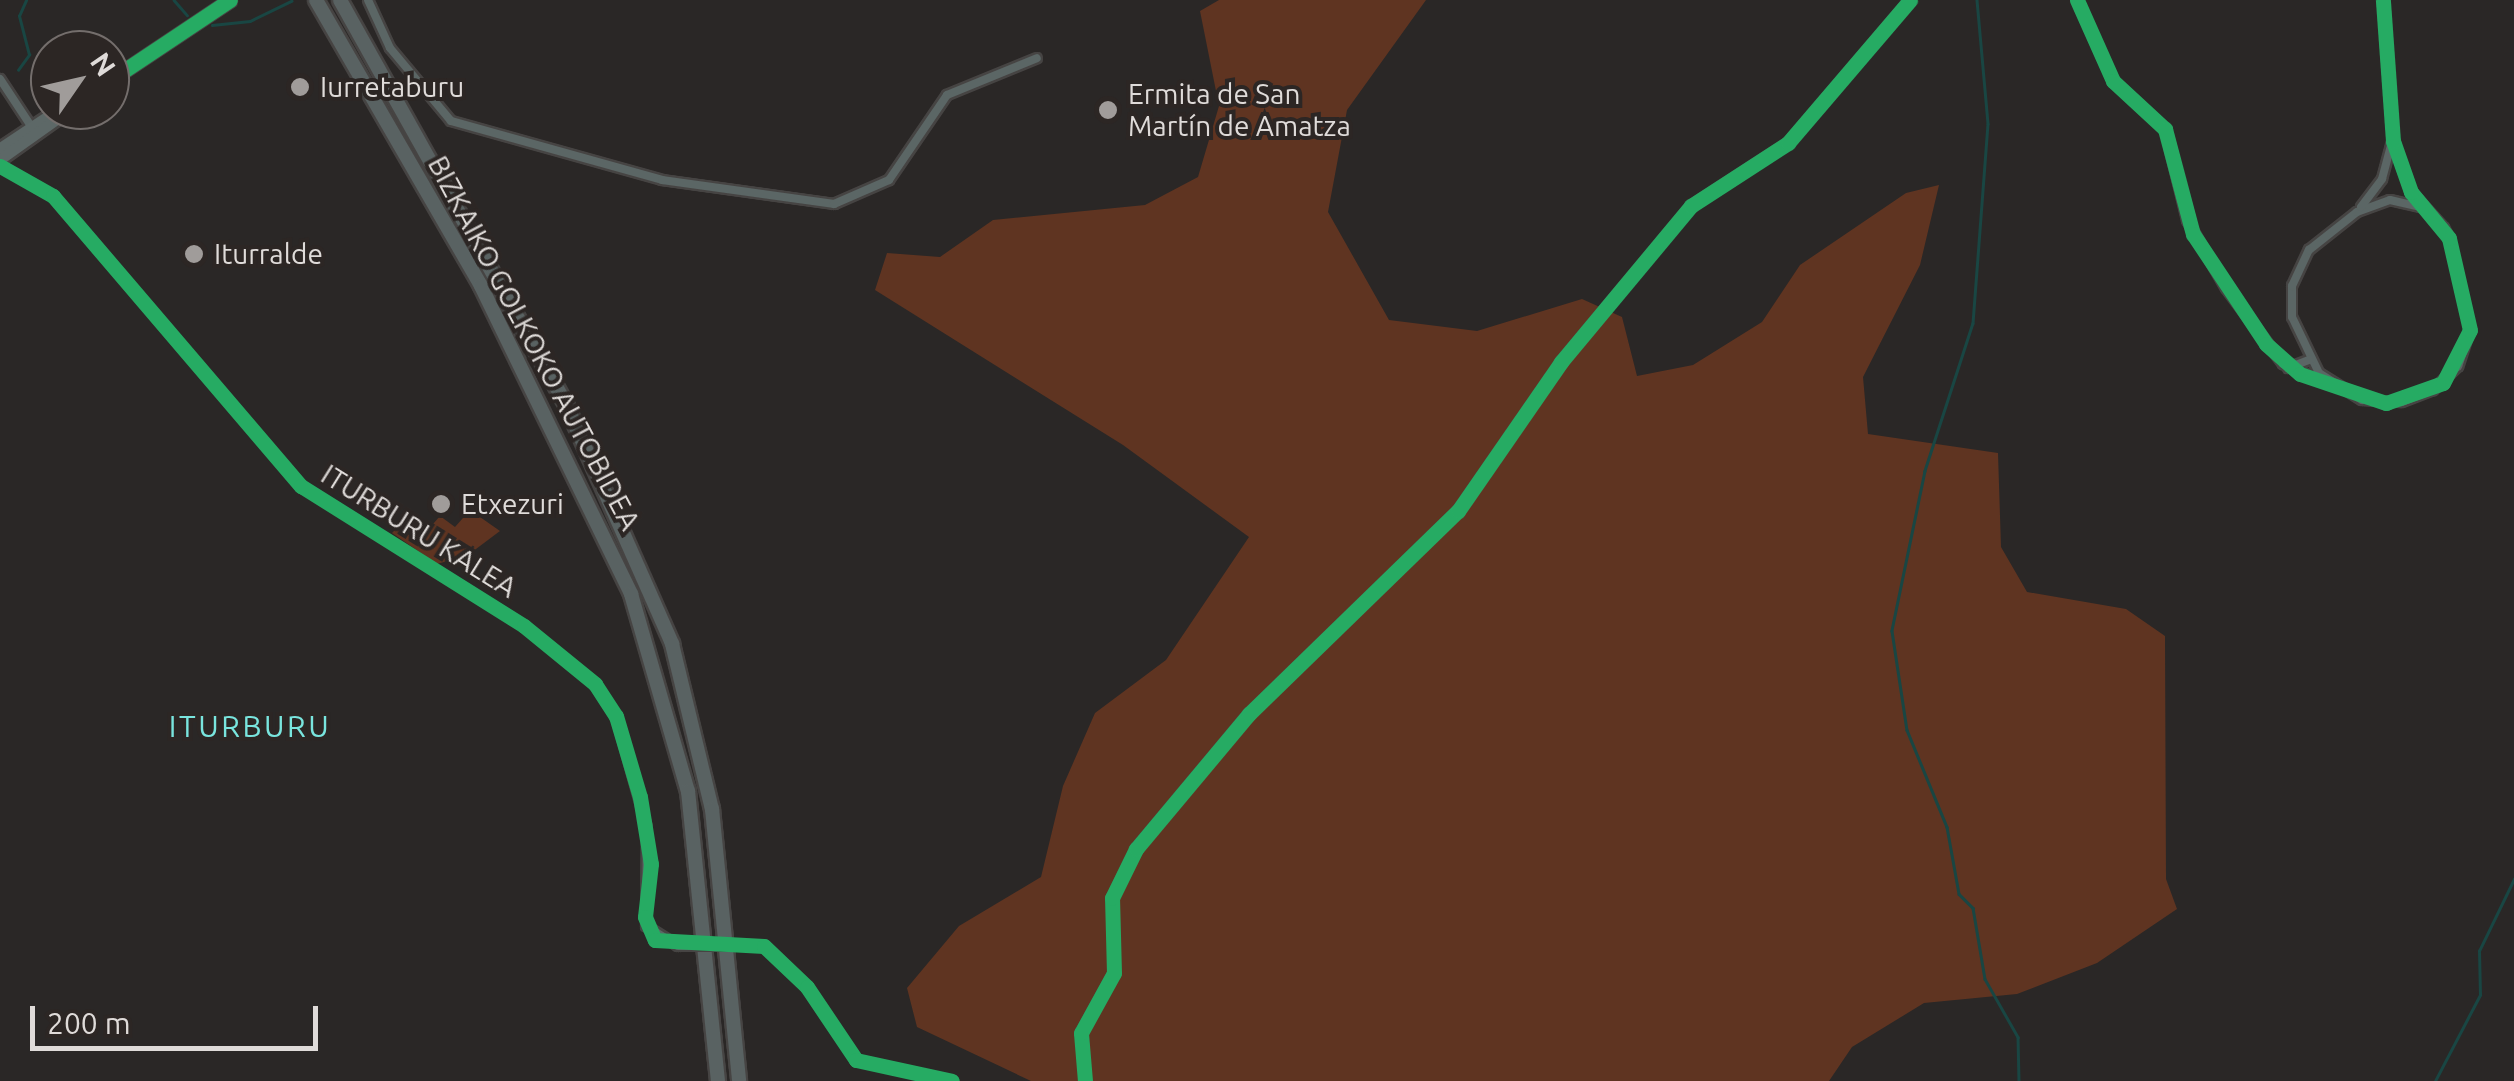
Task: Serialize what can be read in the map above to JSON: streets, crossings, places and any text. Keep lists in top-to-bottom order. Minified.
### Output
{"streets":{"highway":["BIZKAIKO GOLKOKO AUTOBIDEA"],"street":["ITURBURU KALEA"]},"districts":["ITURBURU"],"places":["Iurretaburu","Ermita de San Martín de Amatza","Iturralde","Etxezuri"],"scale_bar":"200 m","north":"top right"}
